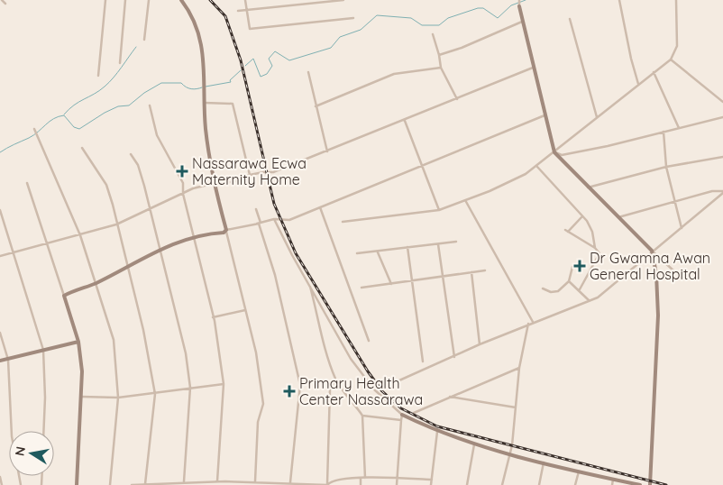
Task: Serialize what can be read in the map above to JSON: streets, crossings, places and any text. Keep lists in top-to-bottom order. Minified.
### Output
{"places":{"health":["Nassarawa Ecwa Maternity Home","Dr Gwamna Awan General Hospital","Primary Health Center Nassarawa"]},"north":"left"}
